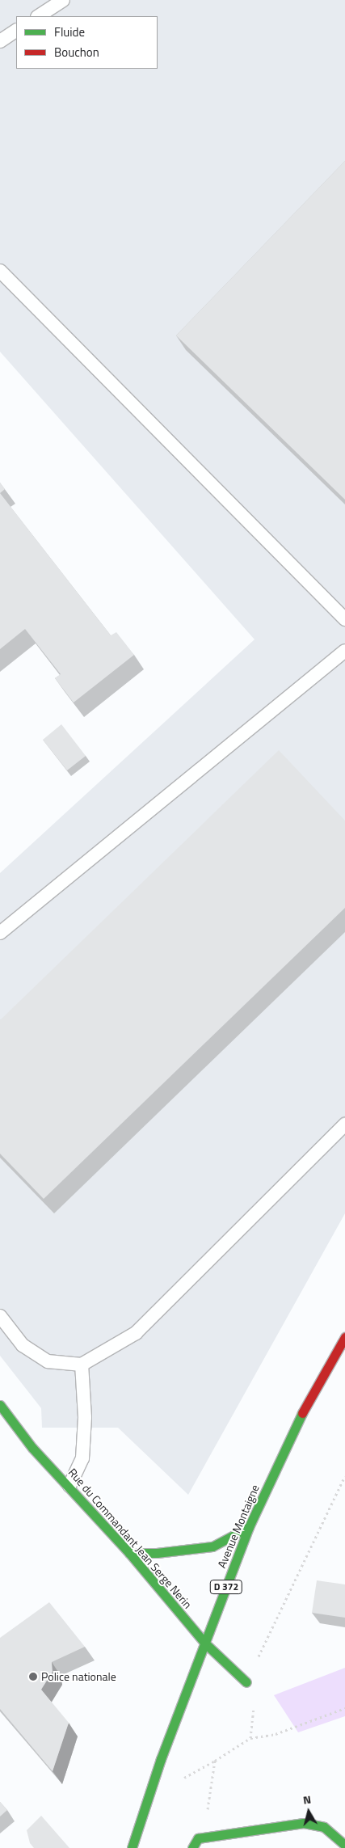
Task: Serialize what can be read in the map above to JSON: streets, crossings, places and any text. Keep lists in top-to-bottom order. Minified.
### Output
{"streets":{"street":["Avenue Montaigne","Rue du Commandant Jean Serge Nerin","D 372"]},"crossings":[["Avenue Montaigne","Rue du Commandant Jean Serge Nerin"]],"places":["Police nationale"],"legend":["Fluide","Bouchon"],"north":"top"}
